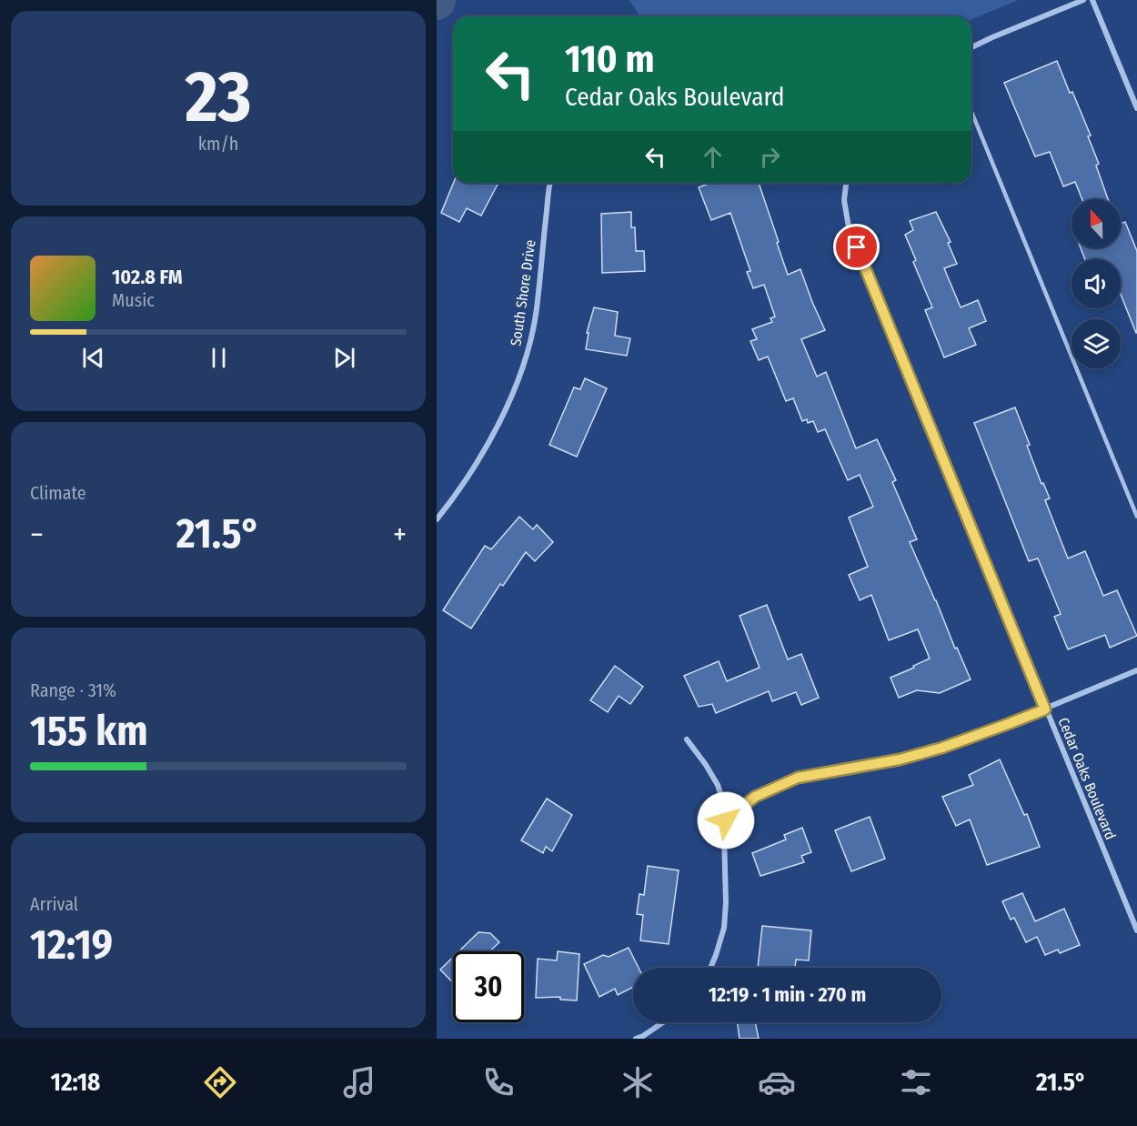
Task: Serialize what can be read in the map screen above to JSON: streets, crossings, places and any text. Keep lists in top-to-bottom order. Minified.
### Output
{"streets":{"street":["South Shore Drive","Cedar Oaks Boulevard"]},"north":"top","page":{"tile":[["23","km/h"],"Climate",["Range · 31%","155 km"],["Arrival","12:19"]],"turn":["110 m","Cedar Oaks Boulevard"],"song":["102.8 FM","Music"],"heat":["−","21.5°","+"],"limit":"30","trip":"12:19 · 1 min · 270 m","tabs":["12:18","21.5°"]}}
